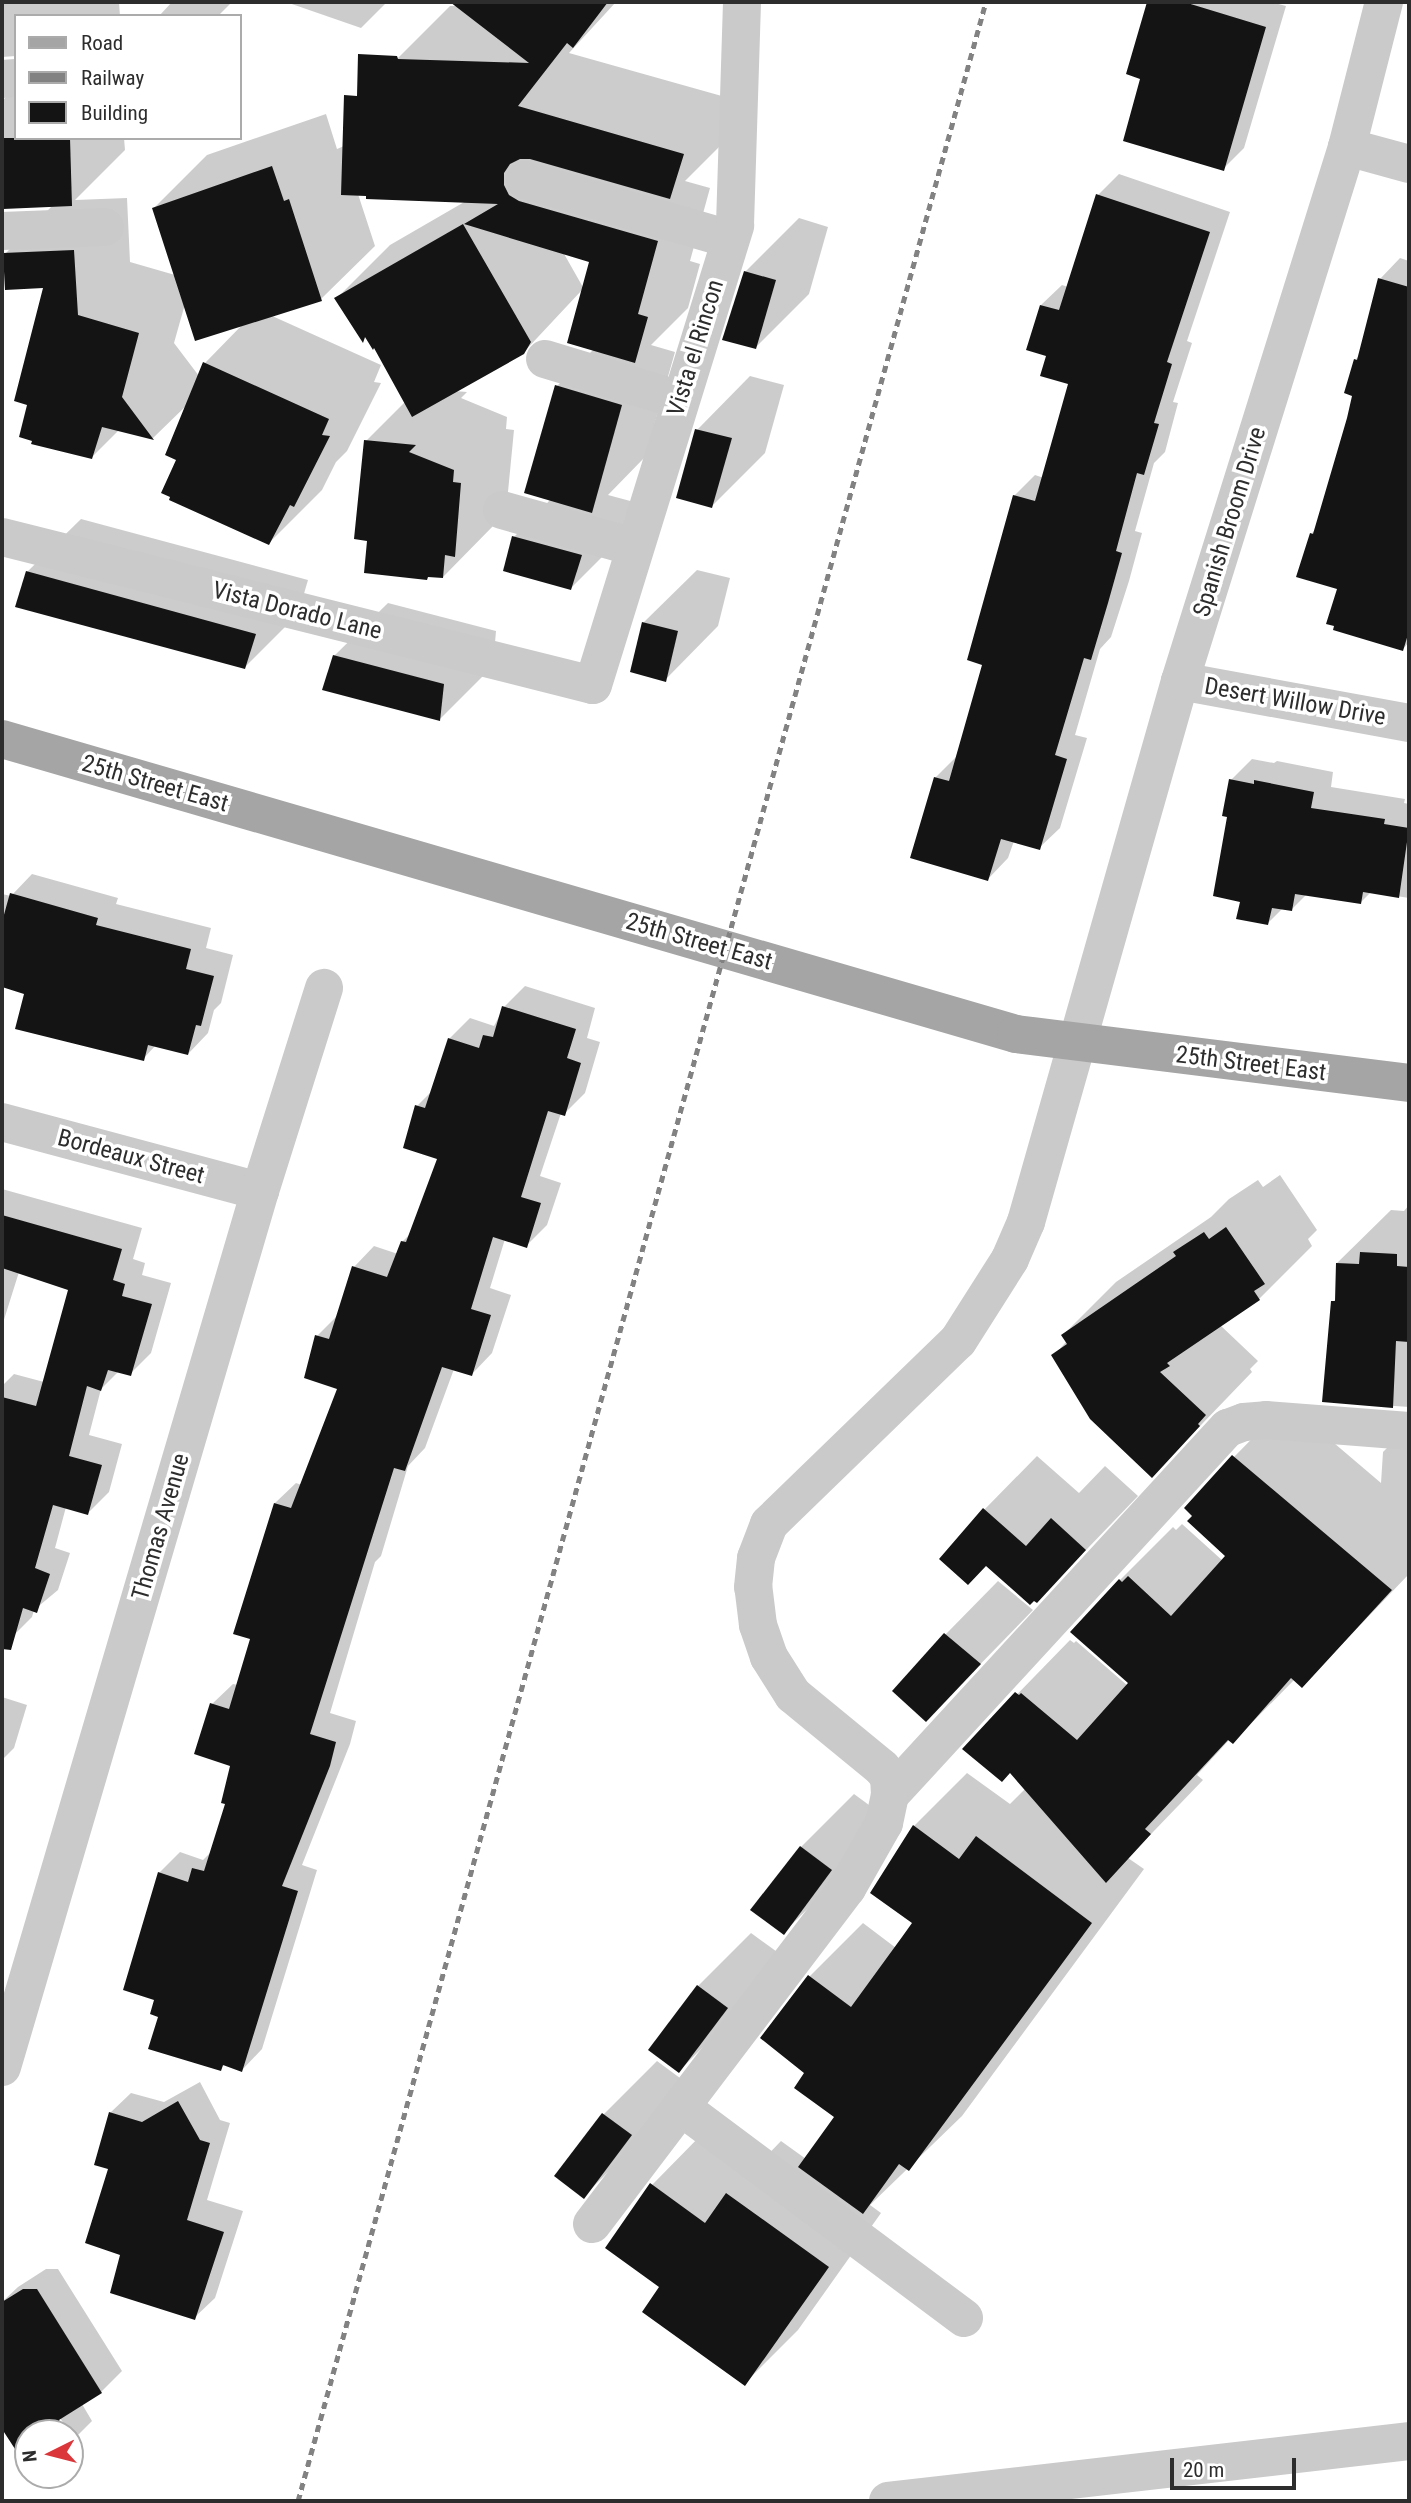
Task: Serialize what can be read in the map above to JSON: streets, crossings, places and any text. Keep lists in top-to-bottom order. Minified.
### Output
{"streets":{"main road":["25th Street East"],"street":["Vista el Rincon","Spanish Broom Drive","Vista Dorado Lane","Desert Willow Drive","Bordeaux Street","Thomas Avenue"]},"crossings":[["Vista el Rincon","Vista Dorado Lane"],["Spanish Broom Drive","Desert Willow Drive"],["Spanish Broom Drive","25th Street East"],["Bordeaux Street","Thomas Avenue"]],"legend":["Road","Railway","Building"],"scale_bar":"20 m","north":"left"}
